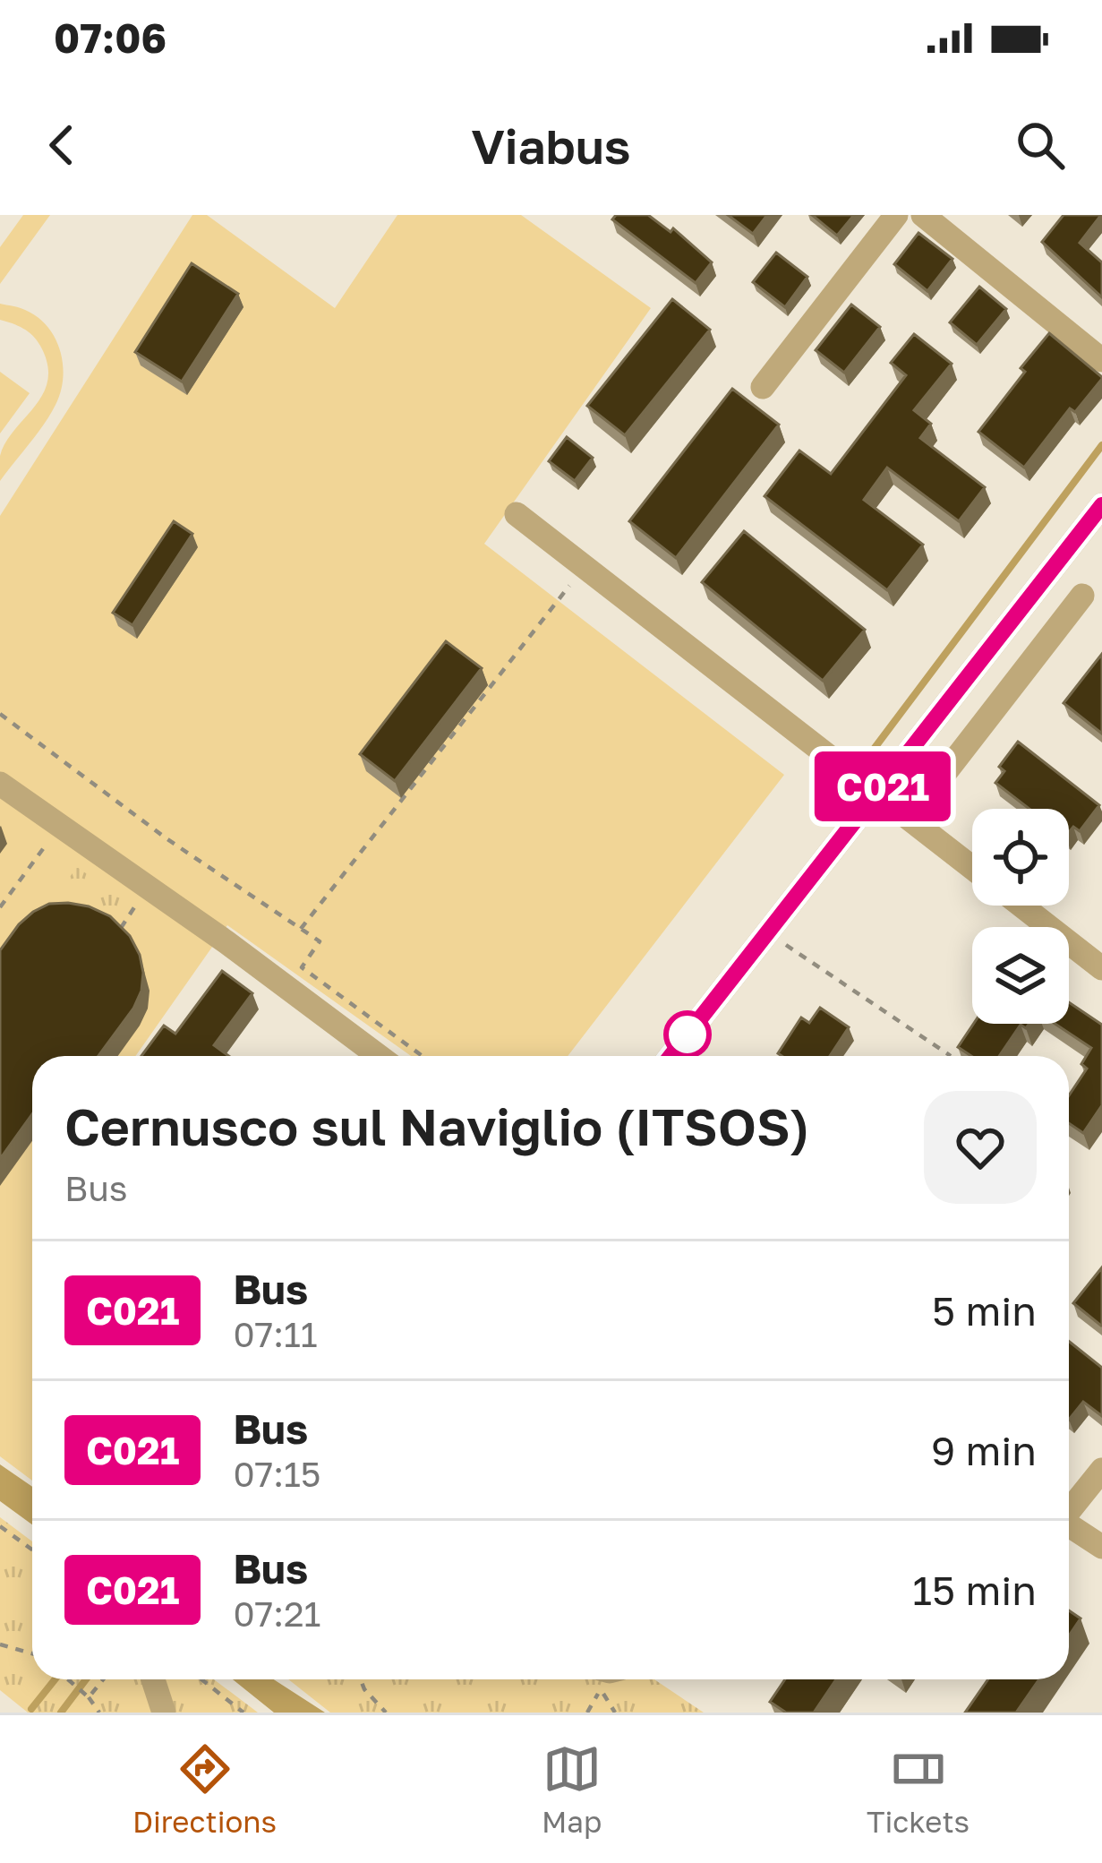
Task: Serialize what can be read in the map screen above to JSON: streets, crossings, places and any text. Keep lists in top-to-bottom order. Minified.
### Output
{"lines":["bus line C021"],"page":{"status":"07:06","header":"Viabus","on_map":"C021","heading":["Cernusco sul Naviglio (ITSOS)","Bus"],"list":[{"mark":"C021","name":"Bus","note":"07:11","value":"5 min"},{"mark":"C021","name":"Bus","note":"07:15","value":"9 min"},{"mark":"C021","name":"Bus","note":"07:21","value":"15 min"}],"tabs":["Directions","Map","Tickets"]}}
